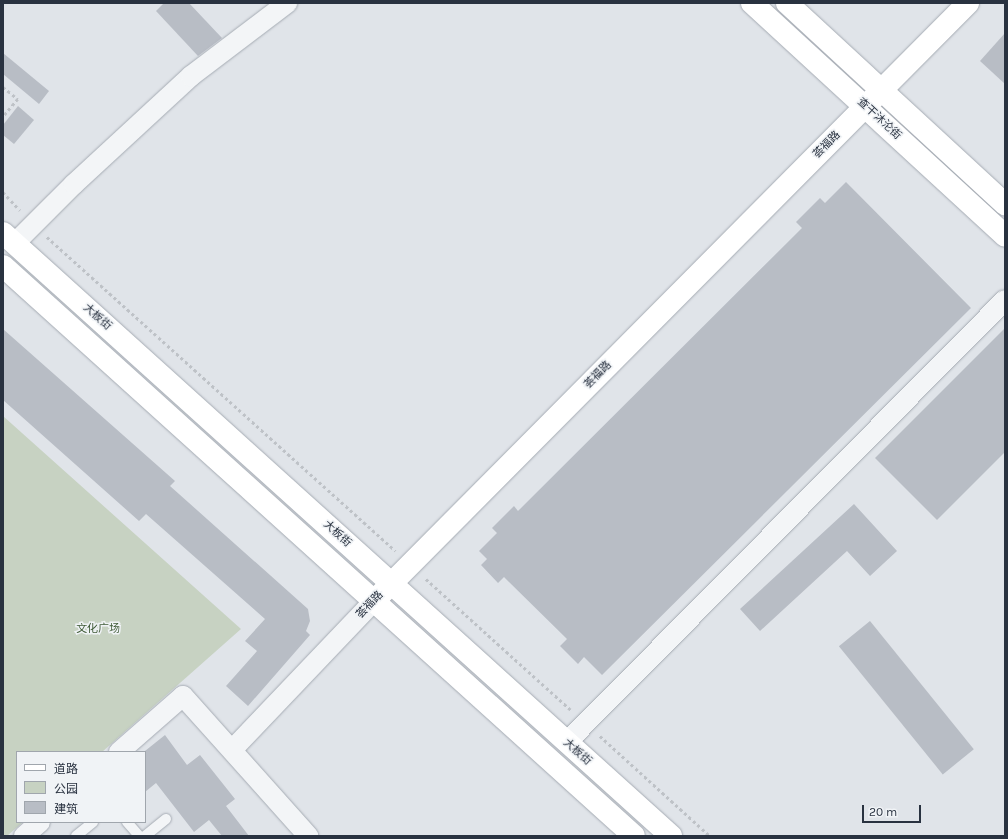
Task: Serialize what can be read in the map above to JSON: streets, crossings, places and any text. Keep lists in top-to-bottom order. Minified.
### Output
{"streets":{"main road":["查干沐沦街","荟福路","大板街"]},"crossings":[["查干沐沦街","荟福路"],["荟福路","大板街"]],"parks":["文化广场"],"legend":["道路","公园","建筑"],"scale_bar":"20 m"}
